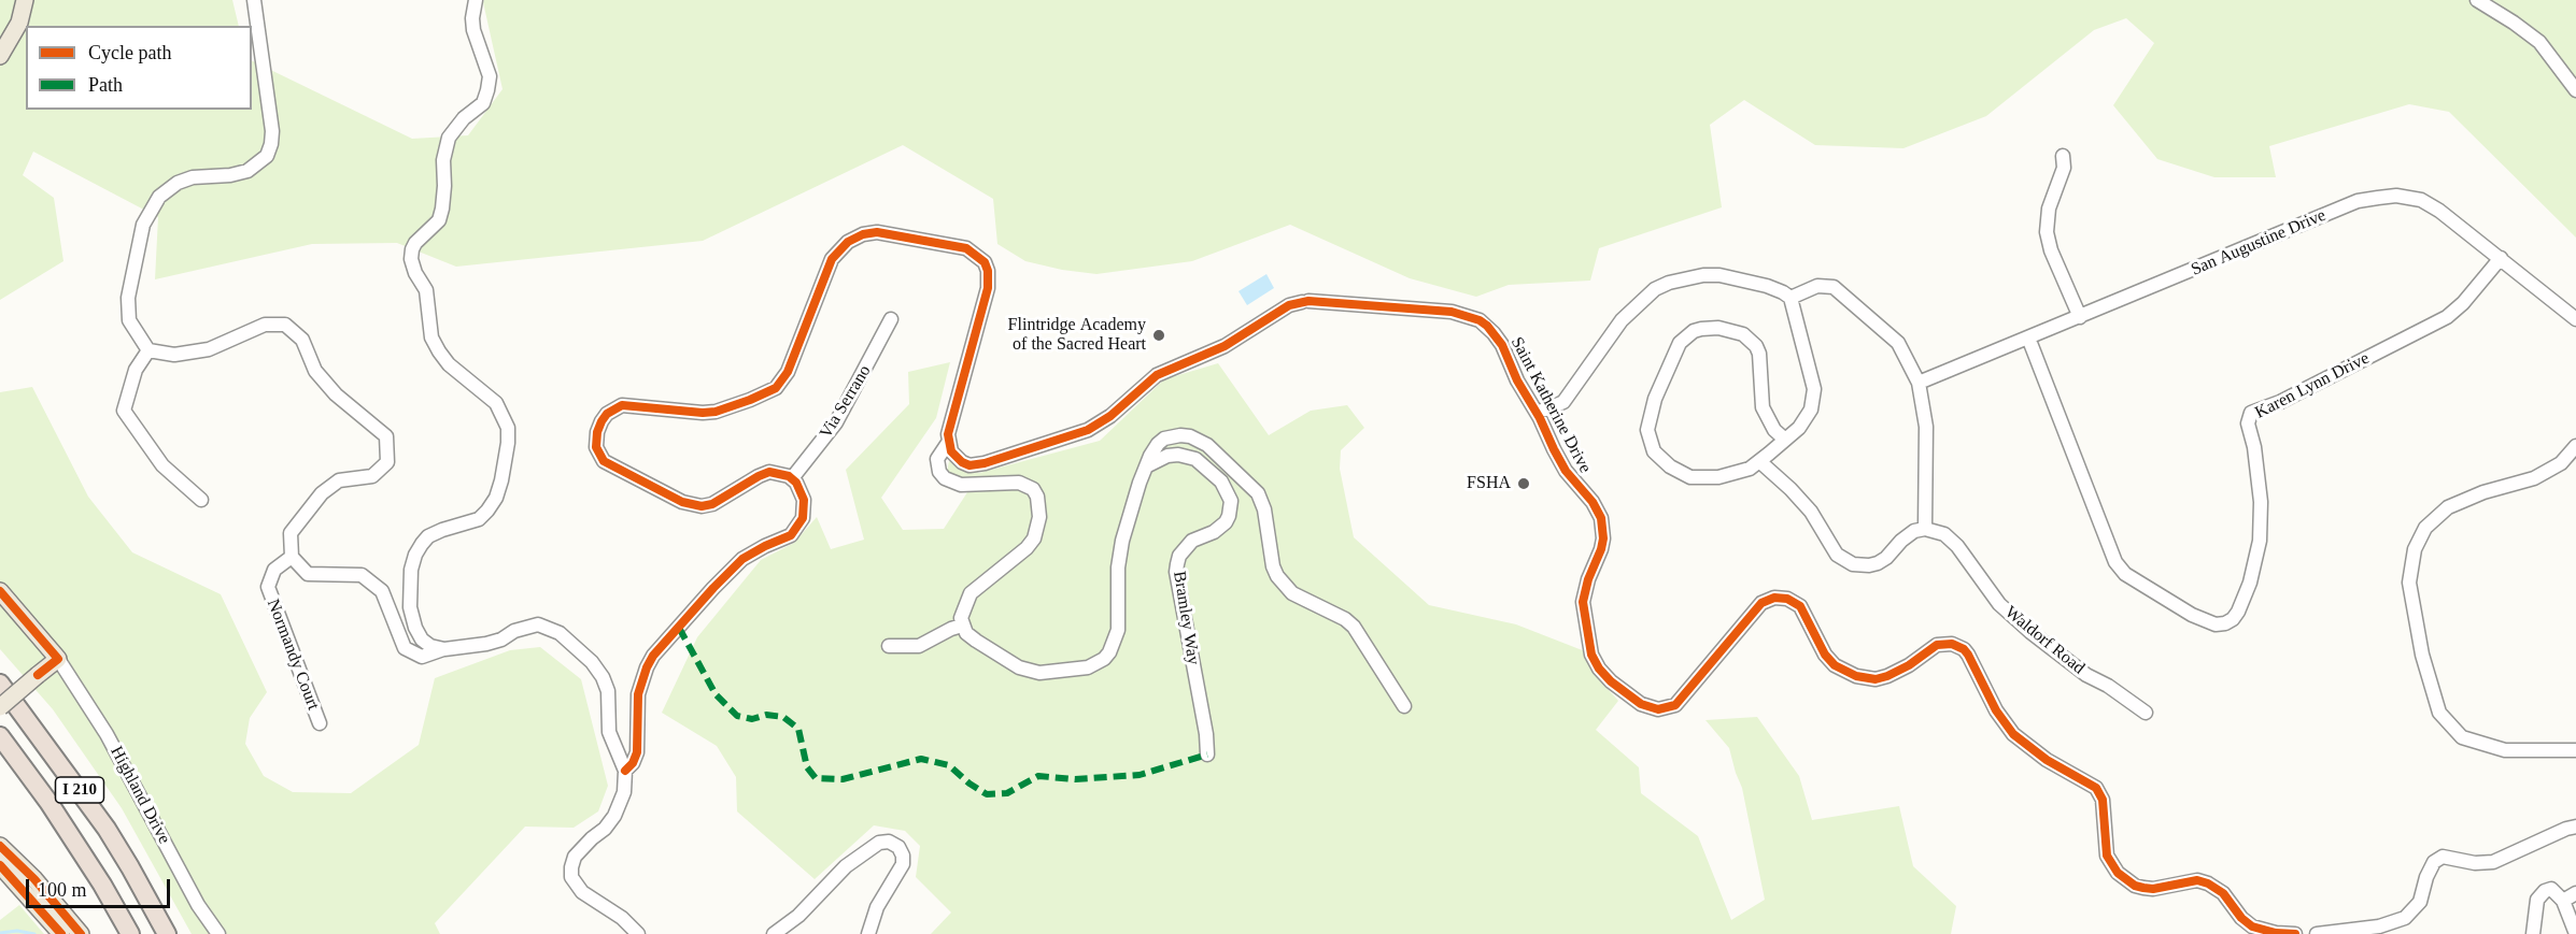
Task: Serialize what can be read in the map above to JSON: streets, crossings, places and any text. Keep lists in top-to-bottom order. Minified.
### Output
{"streets":{"highway":["I 210"],"street":["San Augustine Drive","Karen Lynn Drive","Via Serrano","Saint Katherine Drive","Bramley Way","Waldorf Road","Normandy Court","Highland Drive"]},"crossings":[["San Augustine Drive","Karen Lynn Drive"]],"places":["Flintridge Academy of the Sacred Heart","FSHA"],"legend":["Cycle path","Path"],"scale_bar":"100 m"}
